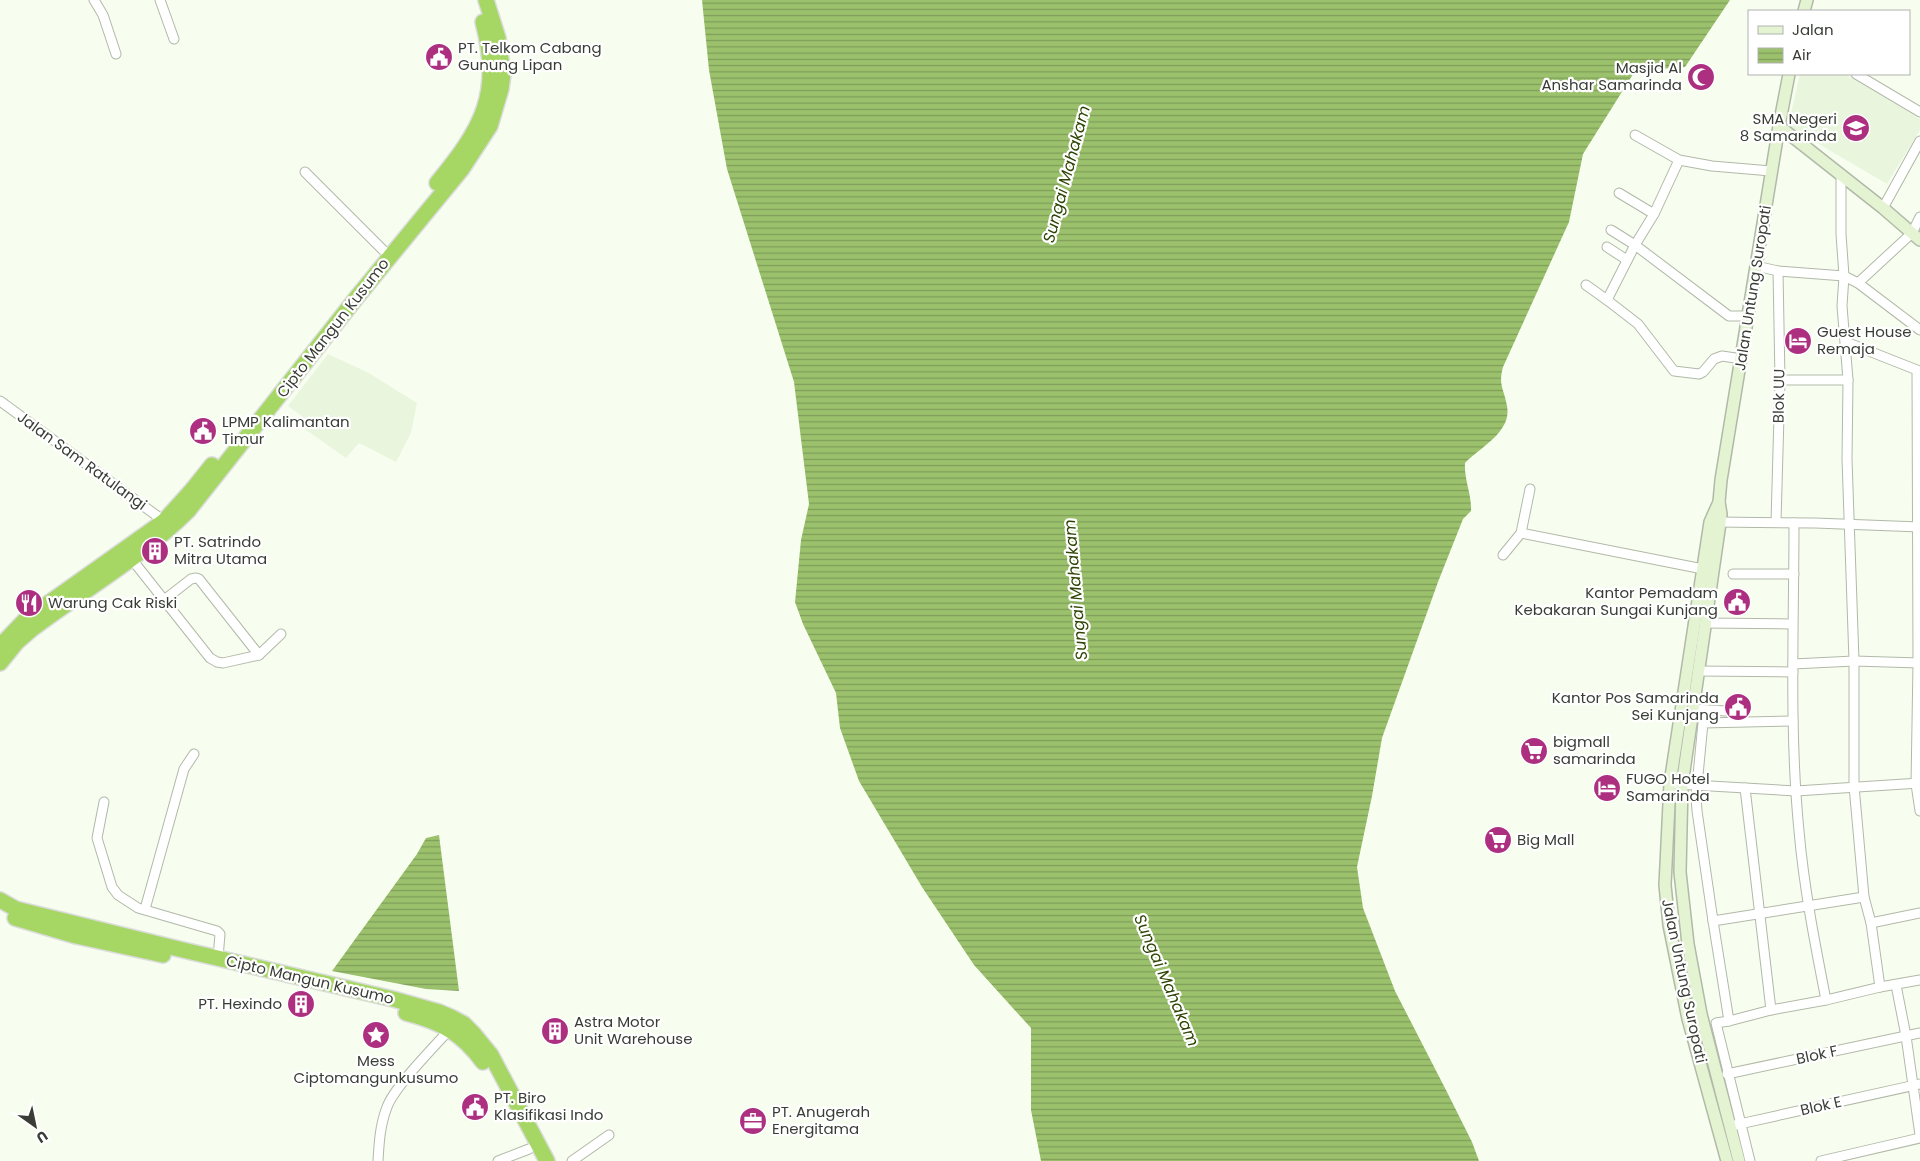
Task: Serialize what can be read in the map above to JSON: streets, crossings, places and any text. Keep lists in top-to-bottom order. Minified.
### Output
{"streets":{"highway":["Cipto Mangun Kusumo"],"main road":["Jalan Untung Suropati"],"street":["Blok UU","Jalan Sam Ratulangi","Blok F","Blok E"]},"crossings":[["Jalan Untung Suropati","Blok E"],["Cipto Mangun Kusumo","Jalan Sam Ratulangi"]],"water":["Sungai Mahakam"],"places":{"public building":["PT. Telkom Cabang Gunung Lipan","LPMP Kalimantan Timur","Kantor Pemadam Kebakaran Sungai Kunjang","Kantor Pos Samarinda Sei Kunjang","PT. Biro Klasifikasi Indo"],"mosque":["Masjid Al Anshar Samarinda"],"school or university":["SMA Negeri 8 Samarinda"],"hotel":["Guest House Remaja","FUGO Hotel Samarinda"],"building":["PT. Satrindo Mitra Utama","PT. Hexindo","Astra Motor Unit Warehouse"],"restaurant":["Warung Cak Riski"],"supermarket":["bigmall samarinda","Big Mall"],"place":["Mess Ciptomangunkusumo"],"office":["PT. Anugerah Energitama"]},"legend":["Jalan","Air"],"north":"bottom right"}
